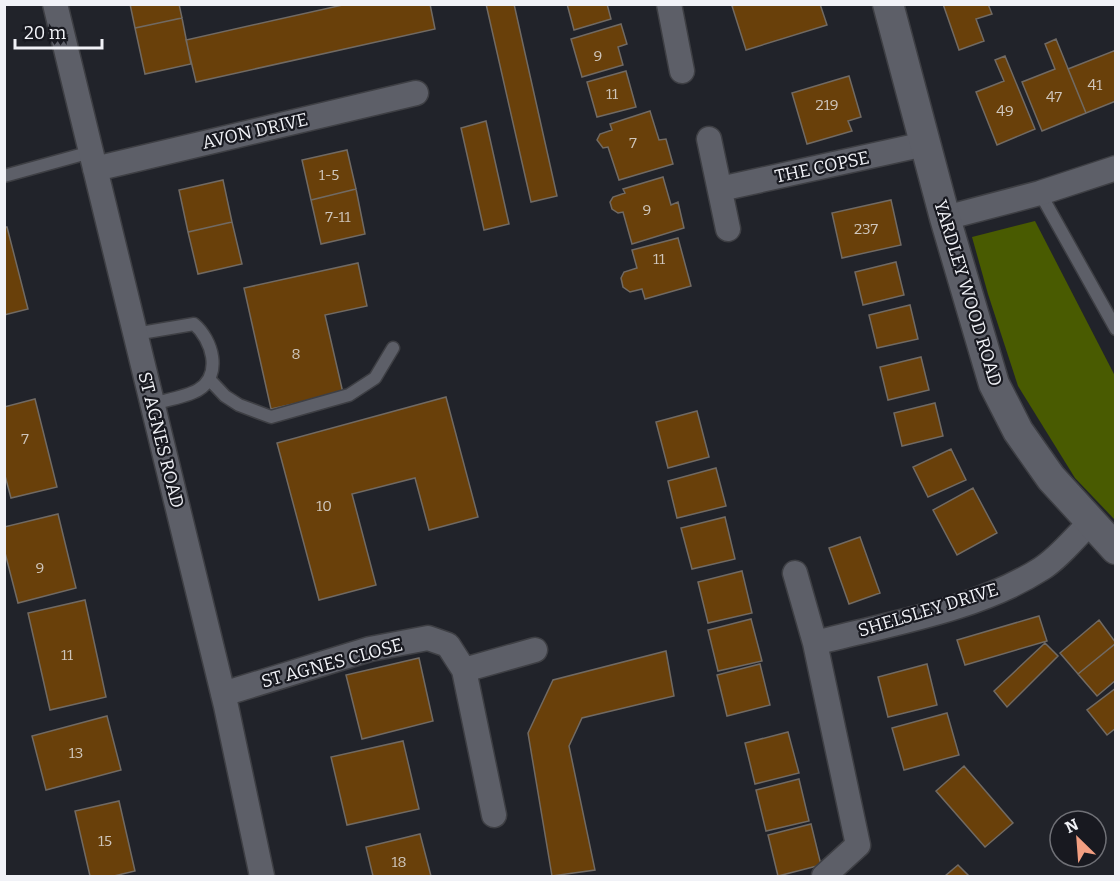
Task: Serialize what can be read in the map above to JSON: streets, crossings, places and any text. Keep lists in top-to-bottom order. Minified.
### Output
{"streets":{"street":["AVON DRIVE","THE COPSE","YARDLEY WOOD ROAD","ST AGNES ROAD","SHELSLEY DRIVE","ST AGNES CLOSE"]},"crossings":[["AVON DRIVE","ST AGNES ROAD"],["THE COPSE","YARDLEY WOOD ROAD"],["YARDLEY WOOD ROAD","SHELSLEY DRIVE"],["ST AGNES ROAD","ST AGNES CLOSE"]],"house_numbers":["9","41","11","47","219","49","7","1-5","9","7-11","237","11","8","7","10","9","11","13","15","18"],"scale_bar":"20 m","north":"top left"}
